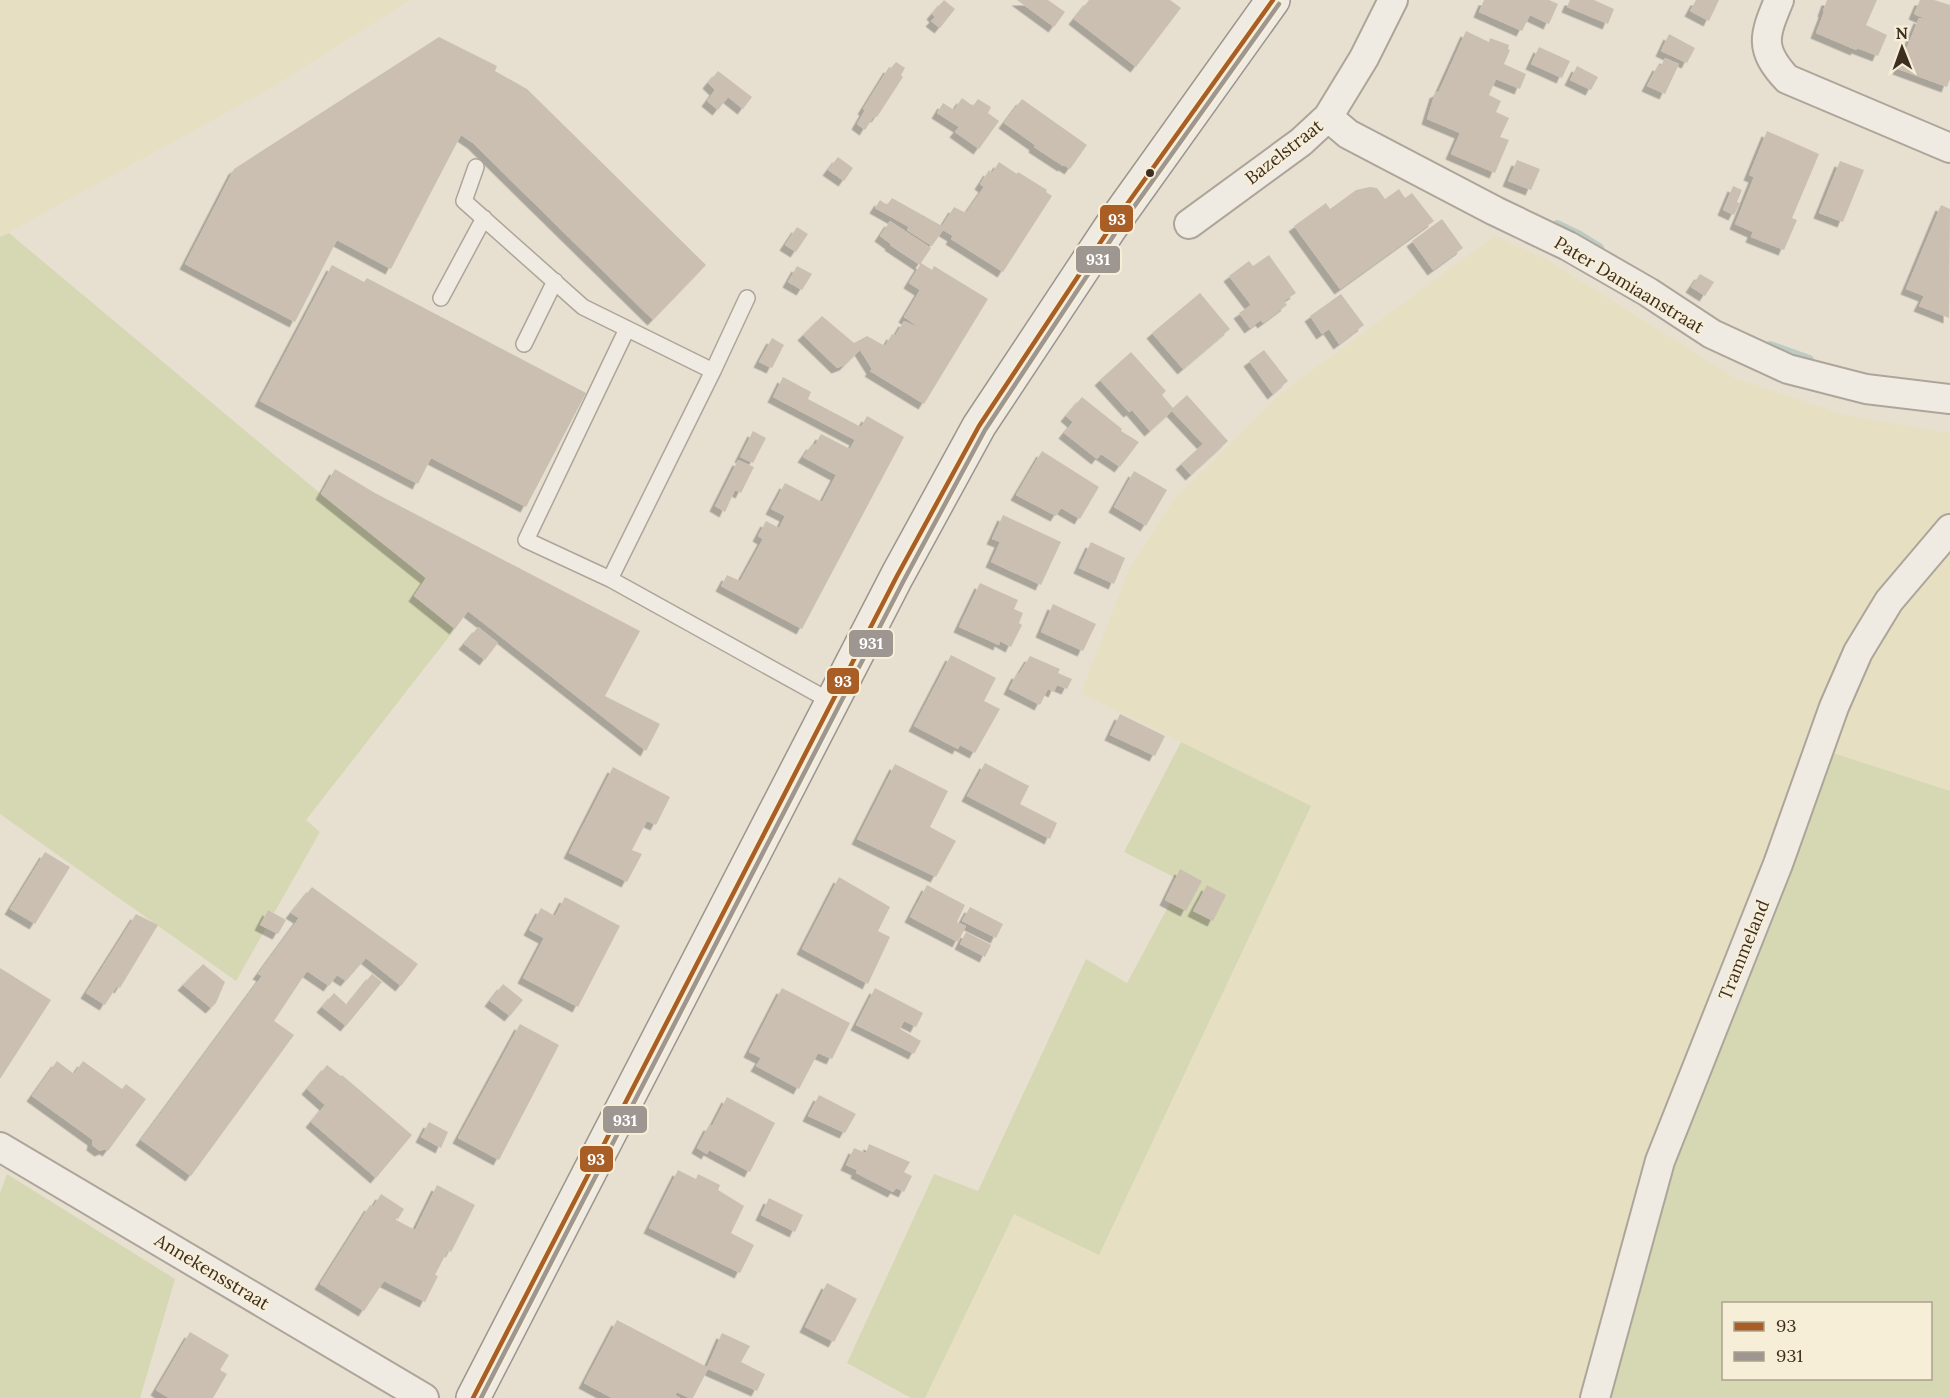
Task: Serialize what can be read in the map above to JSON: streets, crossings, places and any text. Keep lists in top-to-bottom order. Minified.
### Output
{"streets":{"street":["Bazelstraat","Pater Damiaanstraat","Trammeland","Annekensstraat"]},"crossings":[["Bazelstraat","Pater Damiaanstraat"]],"lines":["transit line 93","transit line 931"],"legend":["93","931"],"north":"top"}
